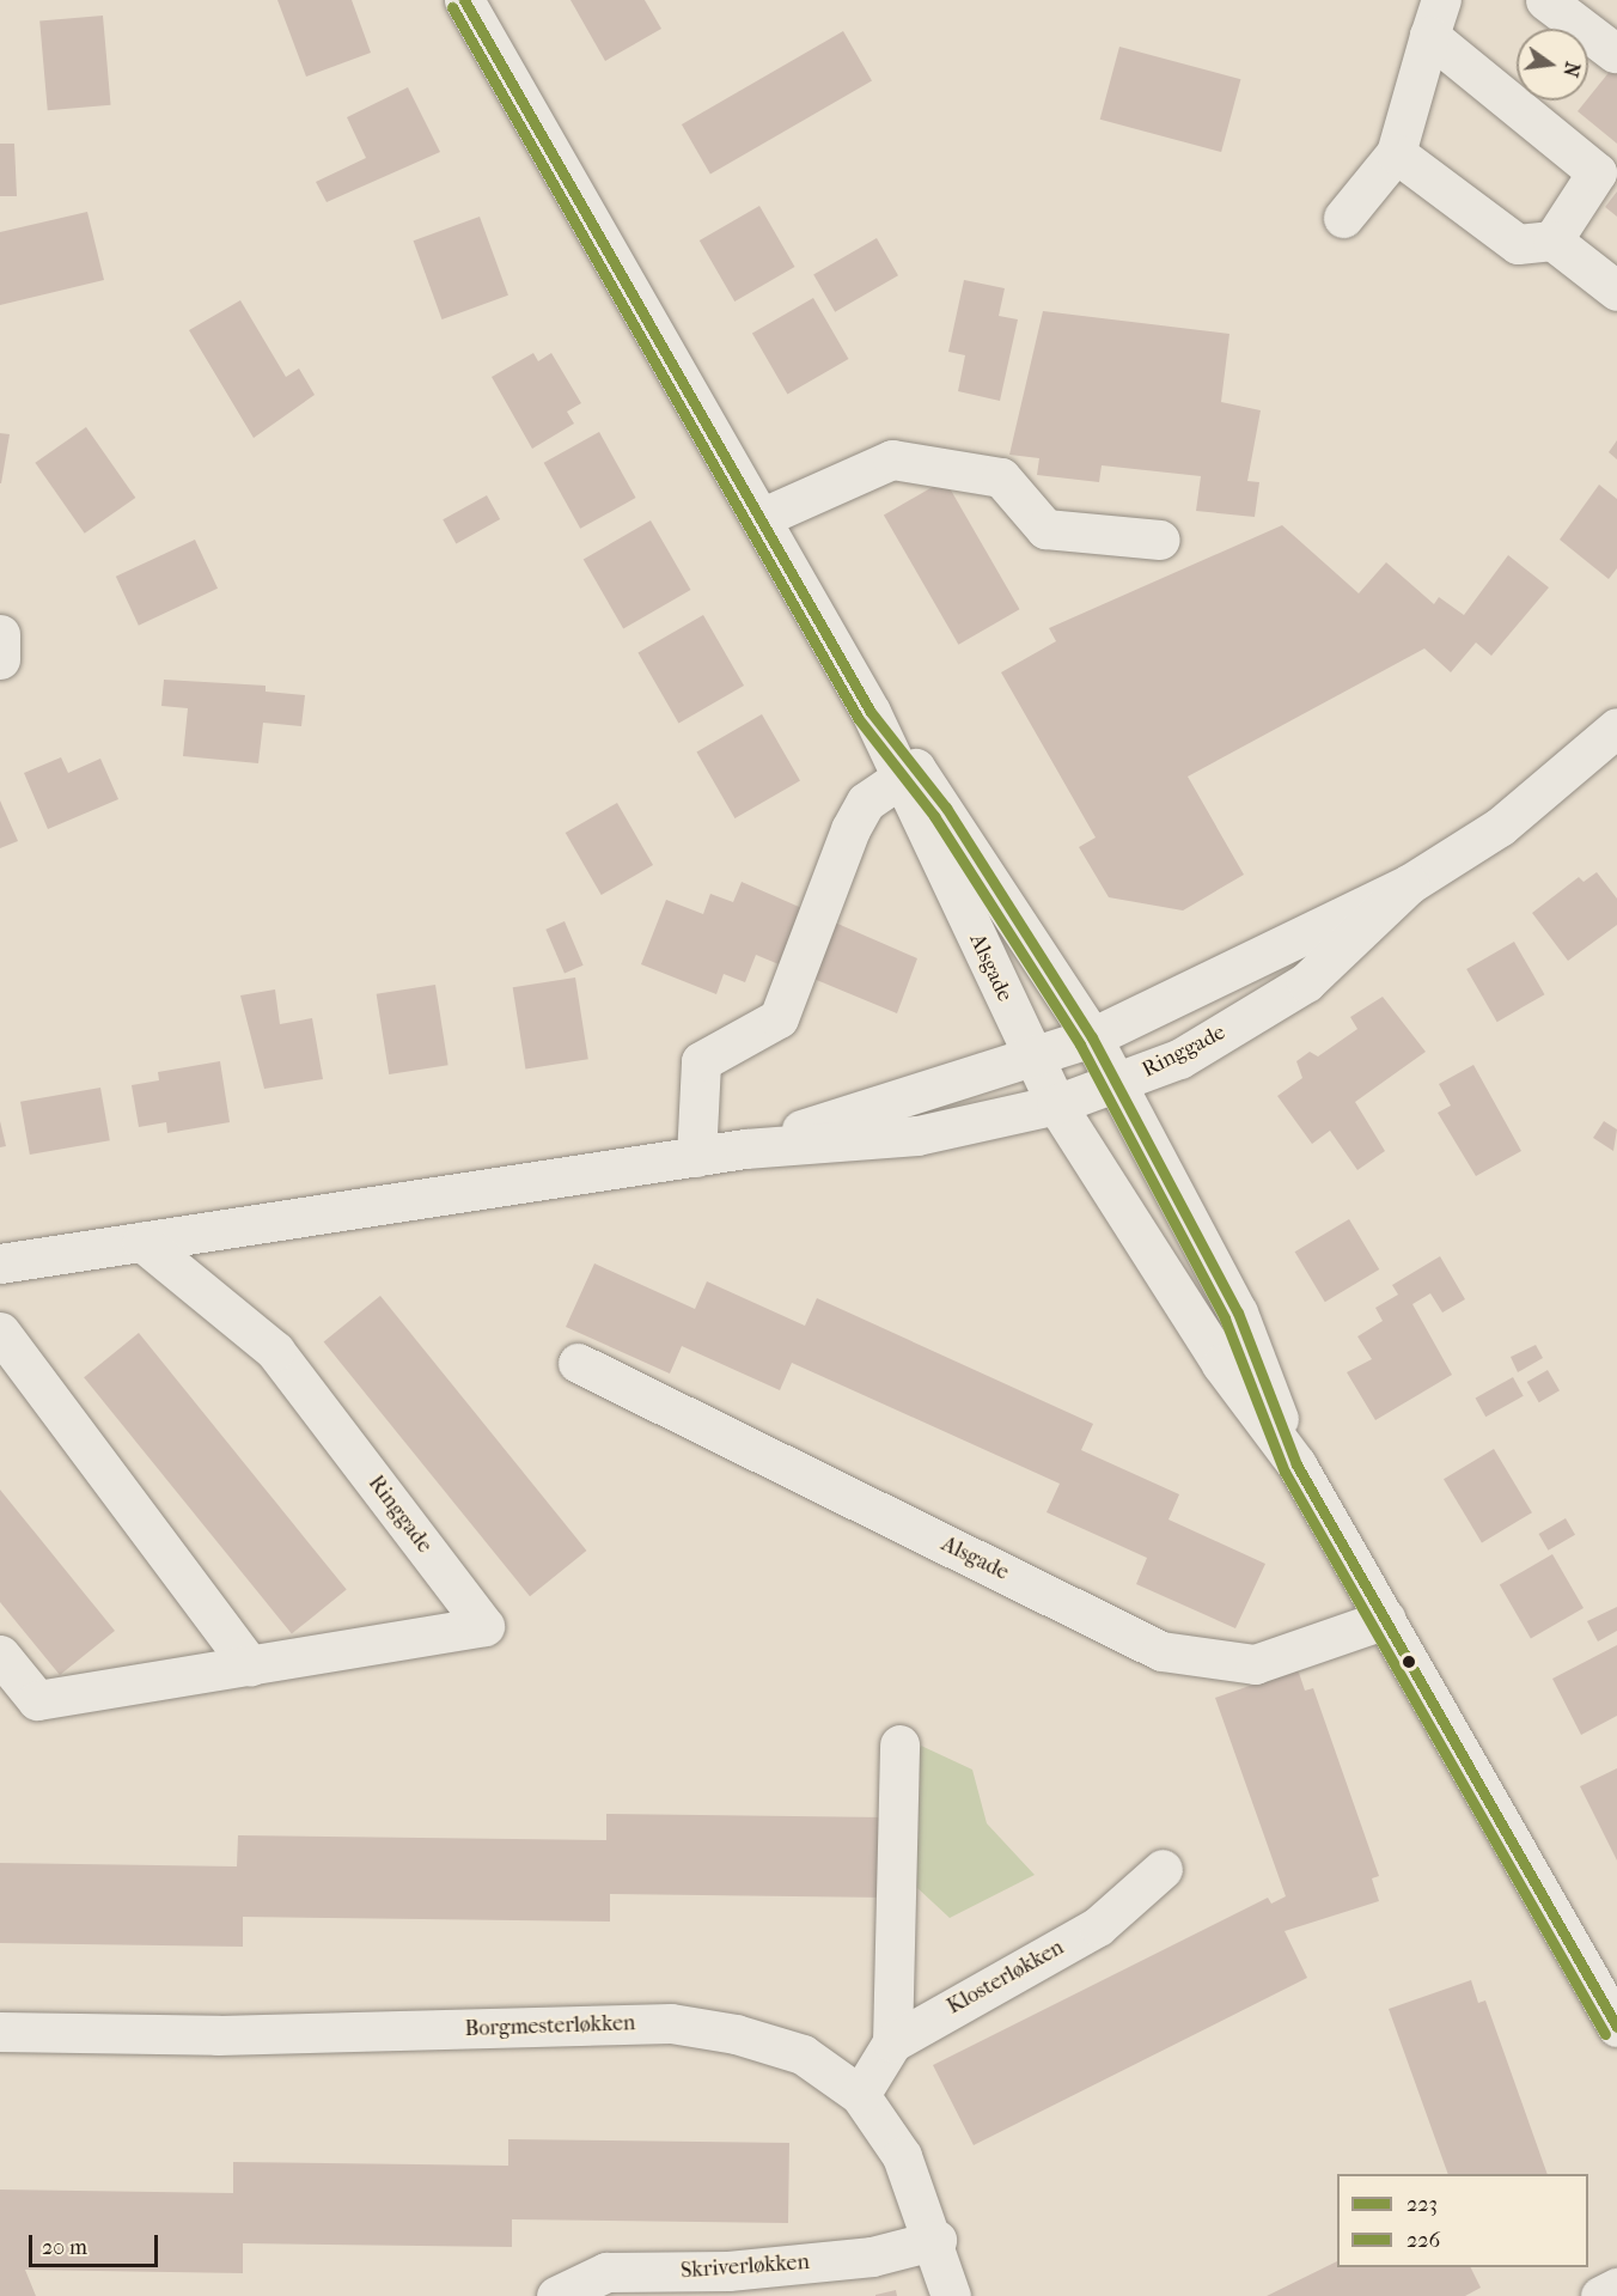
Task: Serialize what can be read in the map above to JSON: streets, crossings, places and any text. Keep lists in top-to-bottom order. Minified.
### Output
{"streets":{"street":["Alsgade","Ringgade","Klosterløkken","Borgmesterløkken","Skriverløkken"]},"crossings":[["Alsgade","Ringgade"],["Klosterløkken","Borgmesterløkken"],["Borgmesterløkken","Skriverløkken"]],"lines":["transit line 223","transit line 226"],"legend":["223","226"],"scale_bar":"20 m","north":"right"}
